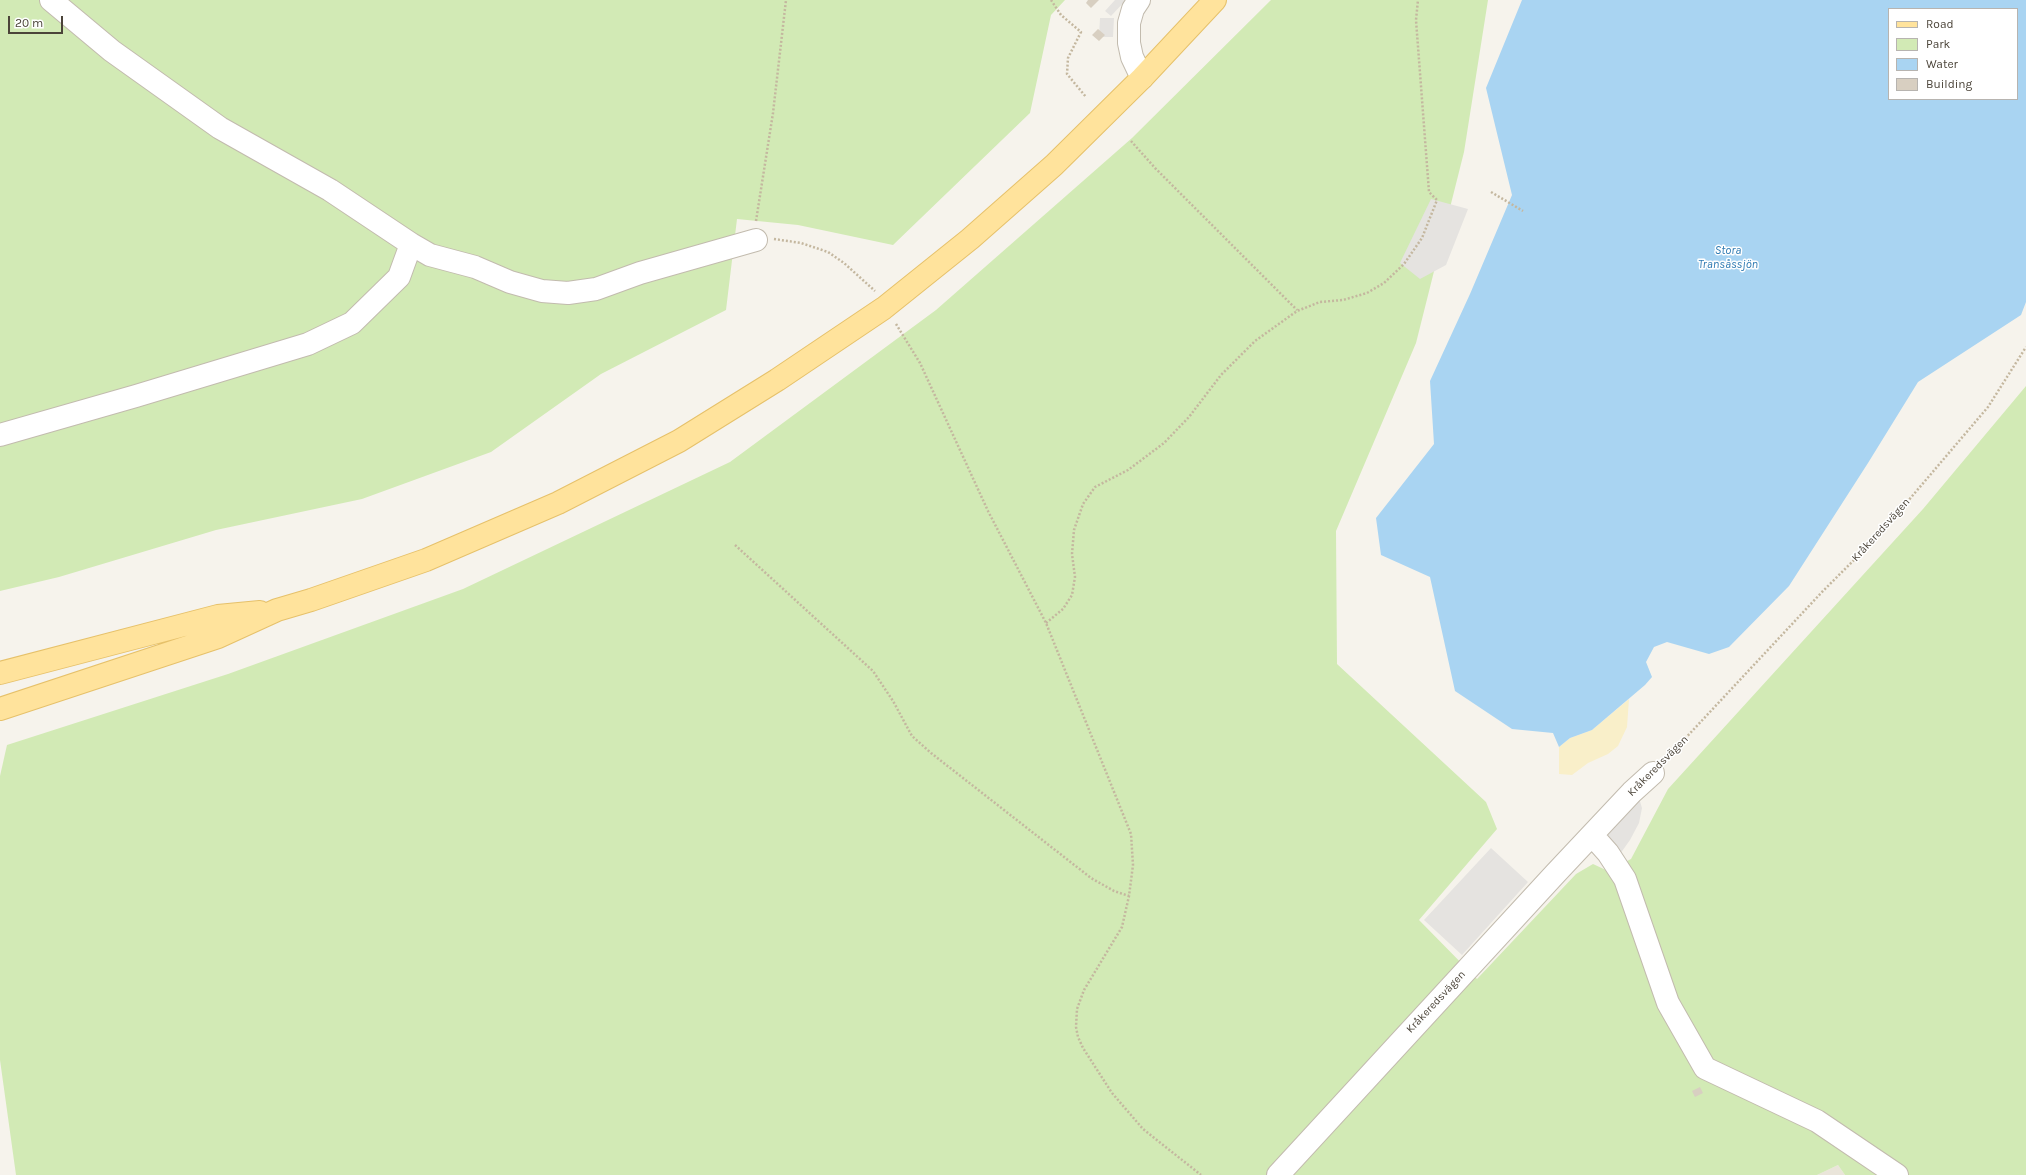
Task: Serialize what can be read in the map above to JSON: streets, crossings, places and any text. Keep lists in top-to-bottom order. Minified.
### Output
{"streets":{"street":["Kråkeredsvägen"]},"water":["Stora Transåssjön"],"legend":["Road","Park","Water","Building"],"scale_bar":"20 m"}
